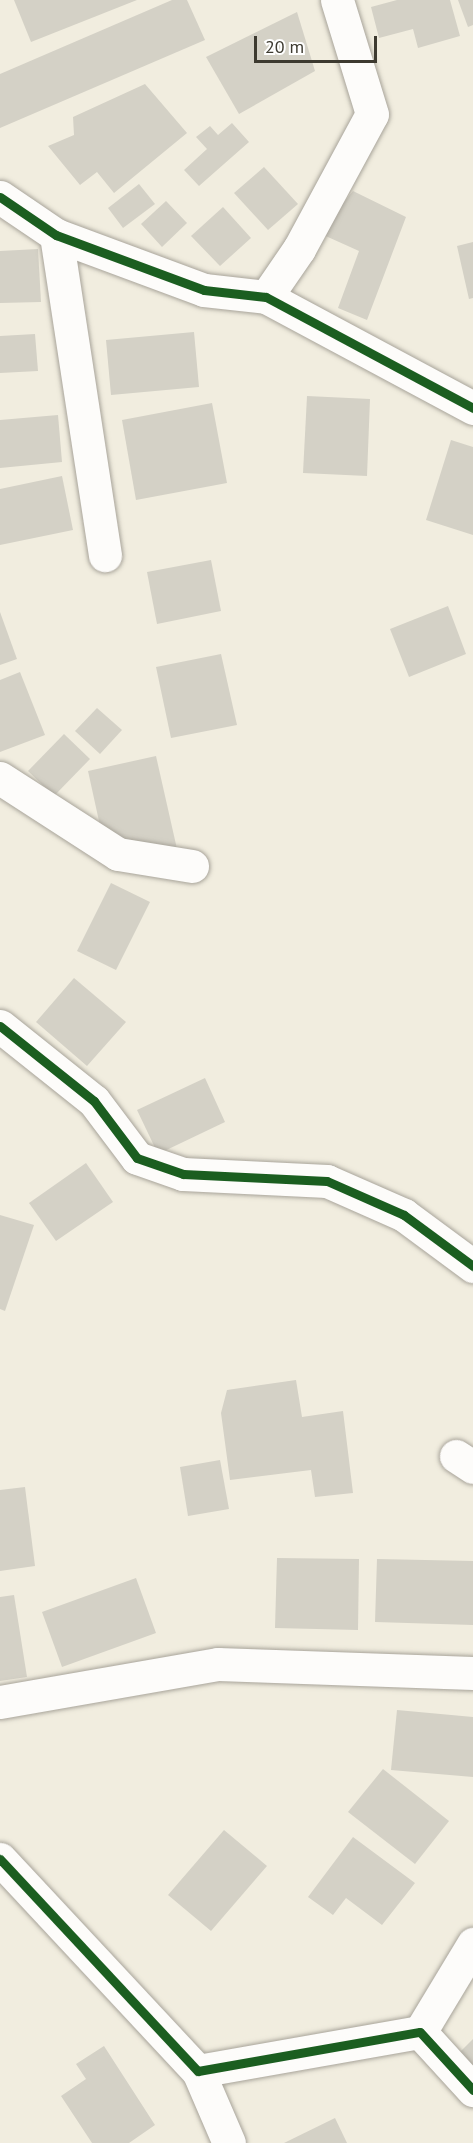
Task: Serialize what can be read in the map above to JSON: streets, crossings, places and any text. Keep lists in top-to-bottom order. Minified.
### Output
{"scale_bar":"20 m"}
